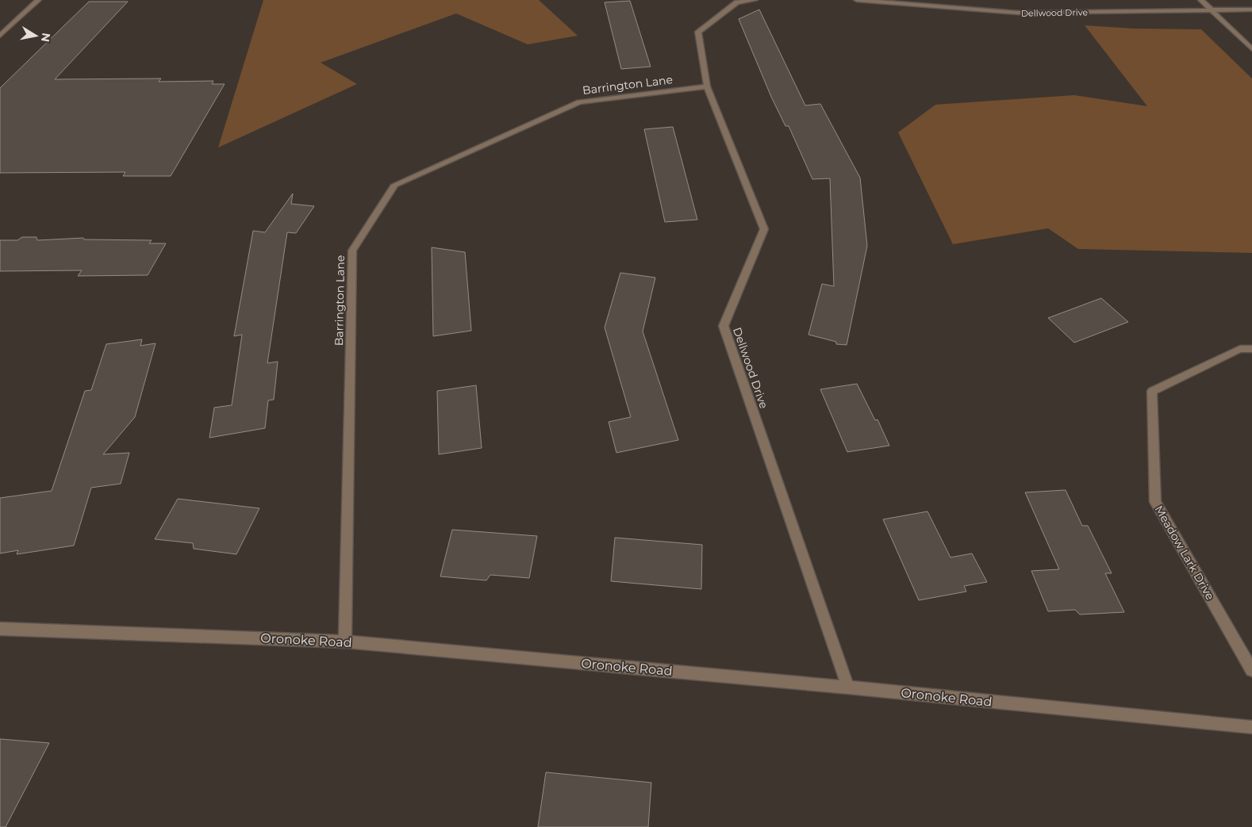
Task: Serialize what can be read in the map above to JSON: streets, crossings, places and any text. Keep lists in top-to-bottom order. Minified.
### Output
{"streets":{"street":["Dellwood Drive","Barrington Lane","Meadow Lark Drive","Oronoke Road"]},"crossings":[["Dellwood Drive","Barrington Lane"],["Dellwood Drive","Oronoke Road"],["Barrington Lane","Oronoke Road"]],"north":"right"}
